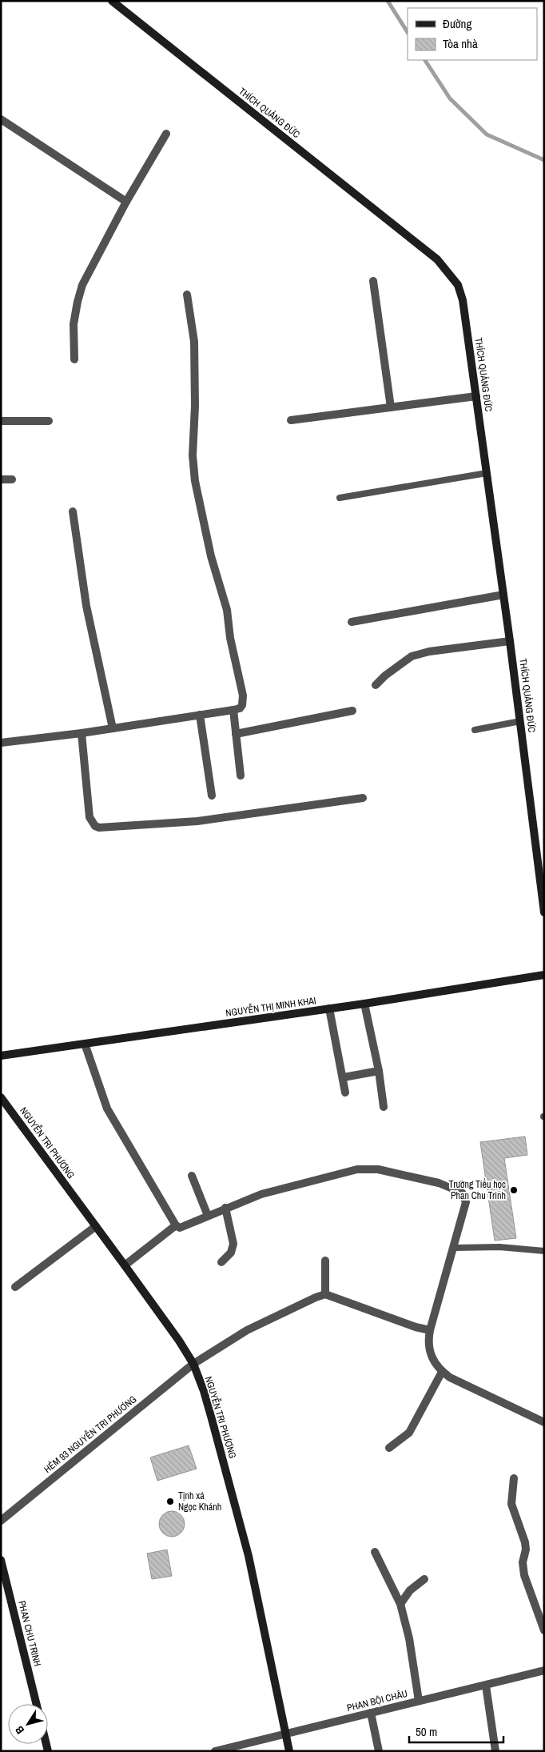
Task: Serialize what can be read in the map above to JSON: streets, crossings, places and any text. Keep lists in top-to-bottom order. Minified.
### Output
{"streets":{"street":["THÍCH QUẢNG ĐỨC","NGUYỄN THỊ MINH KHAI","NGUYỄN TRI PHƯƠNG","HẺM 93 NGUYỄN TRI PHƯƠNG","PHAN CHU TRINH","PHAN BỘI CHÂU"]},"crossings":[["NGUYỄN TRI PHƯƠNG","HẺM 93 NGUYỄN TRI PHƯƠNG"],["NGUYỄN TRI PHƯƠNG","PHAN BỘI CHÂU"]],"places":["Trường Tiểu học Phan Chu Trinh","Tịnh xá Ngọc Khánh"],"legend":["Đường","Tòa nhà"],"scale_bar":"50 m","north":"bottom left"}
